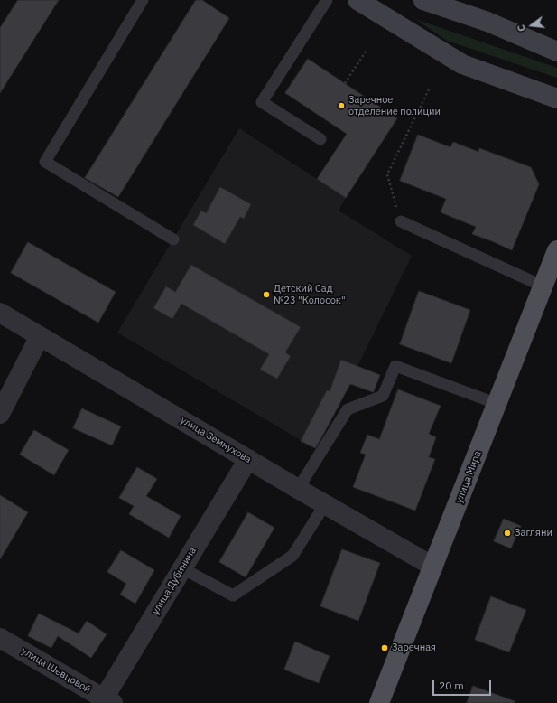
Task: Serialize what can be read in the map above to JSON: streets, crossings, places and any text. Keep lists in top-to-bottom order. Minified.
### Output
{"streets":{"main road":["улица Мира"],"street":["улица Земнухова","улица Дубинина","улица Шевцовой"]},"crossings":[["улица Земнухова","улица Мира"],["улица Земнухова","улица Дубинина"],["улица Дубинина","улица Шевцовой"]],"places":["Заречное отделение полиции","Детский Сад №23 \"Колосок\"","Загляни","Заречная"],"scale_bar":"20 m","north":"left"}
